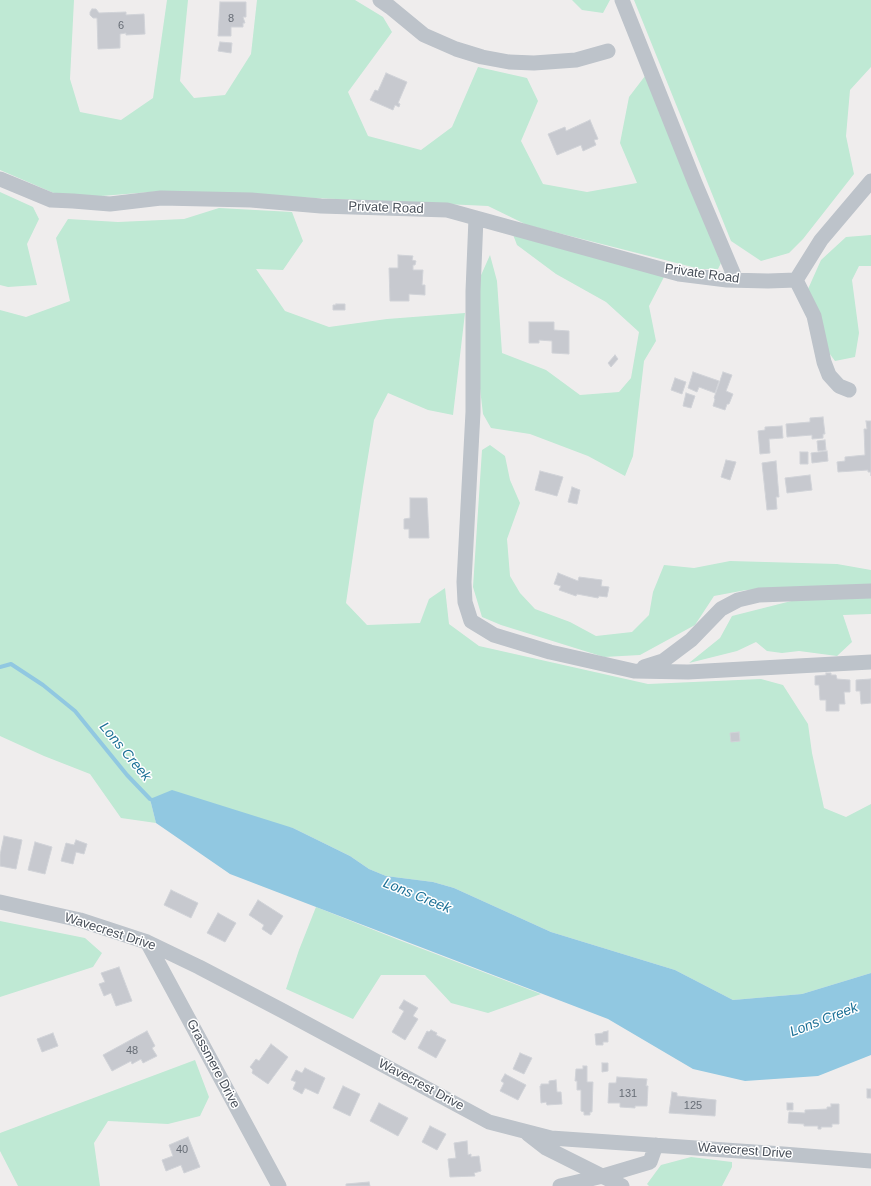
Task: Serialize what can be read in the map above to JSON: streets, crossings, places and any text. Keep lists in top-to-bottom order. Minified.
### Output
{"streets":{"street":["Private Road","Wavecrest Drive","Grassmere Drive"]},"crossings":[["Wavecrest Drive","Grassmere Drive"]],"water":["Lons Creek"],"house_numbers":["8","6","48","131","125","40"]}
